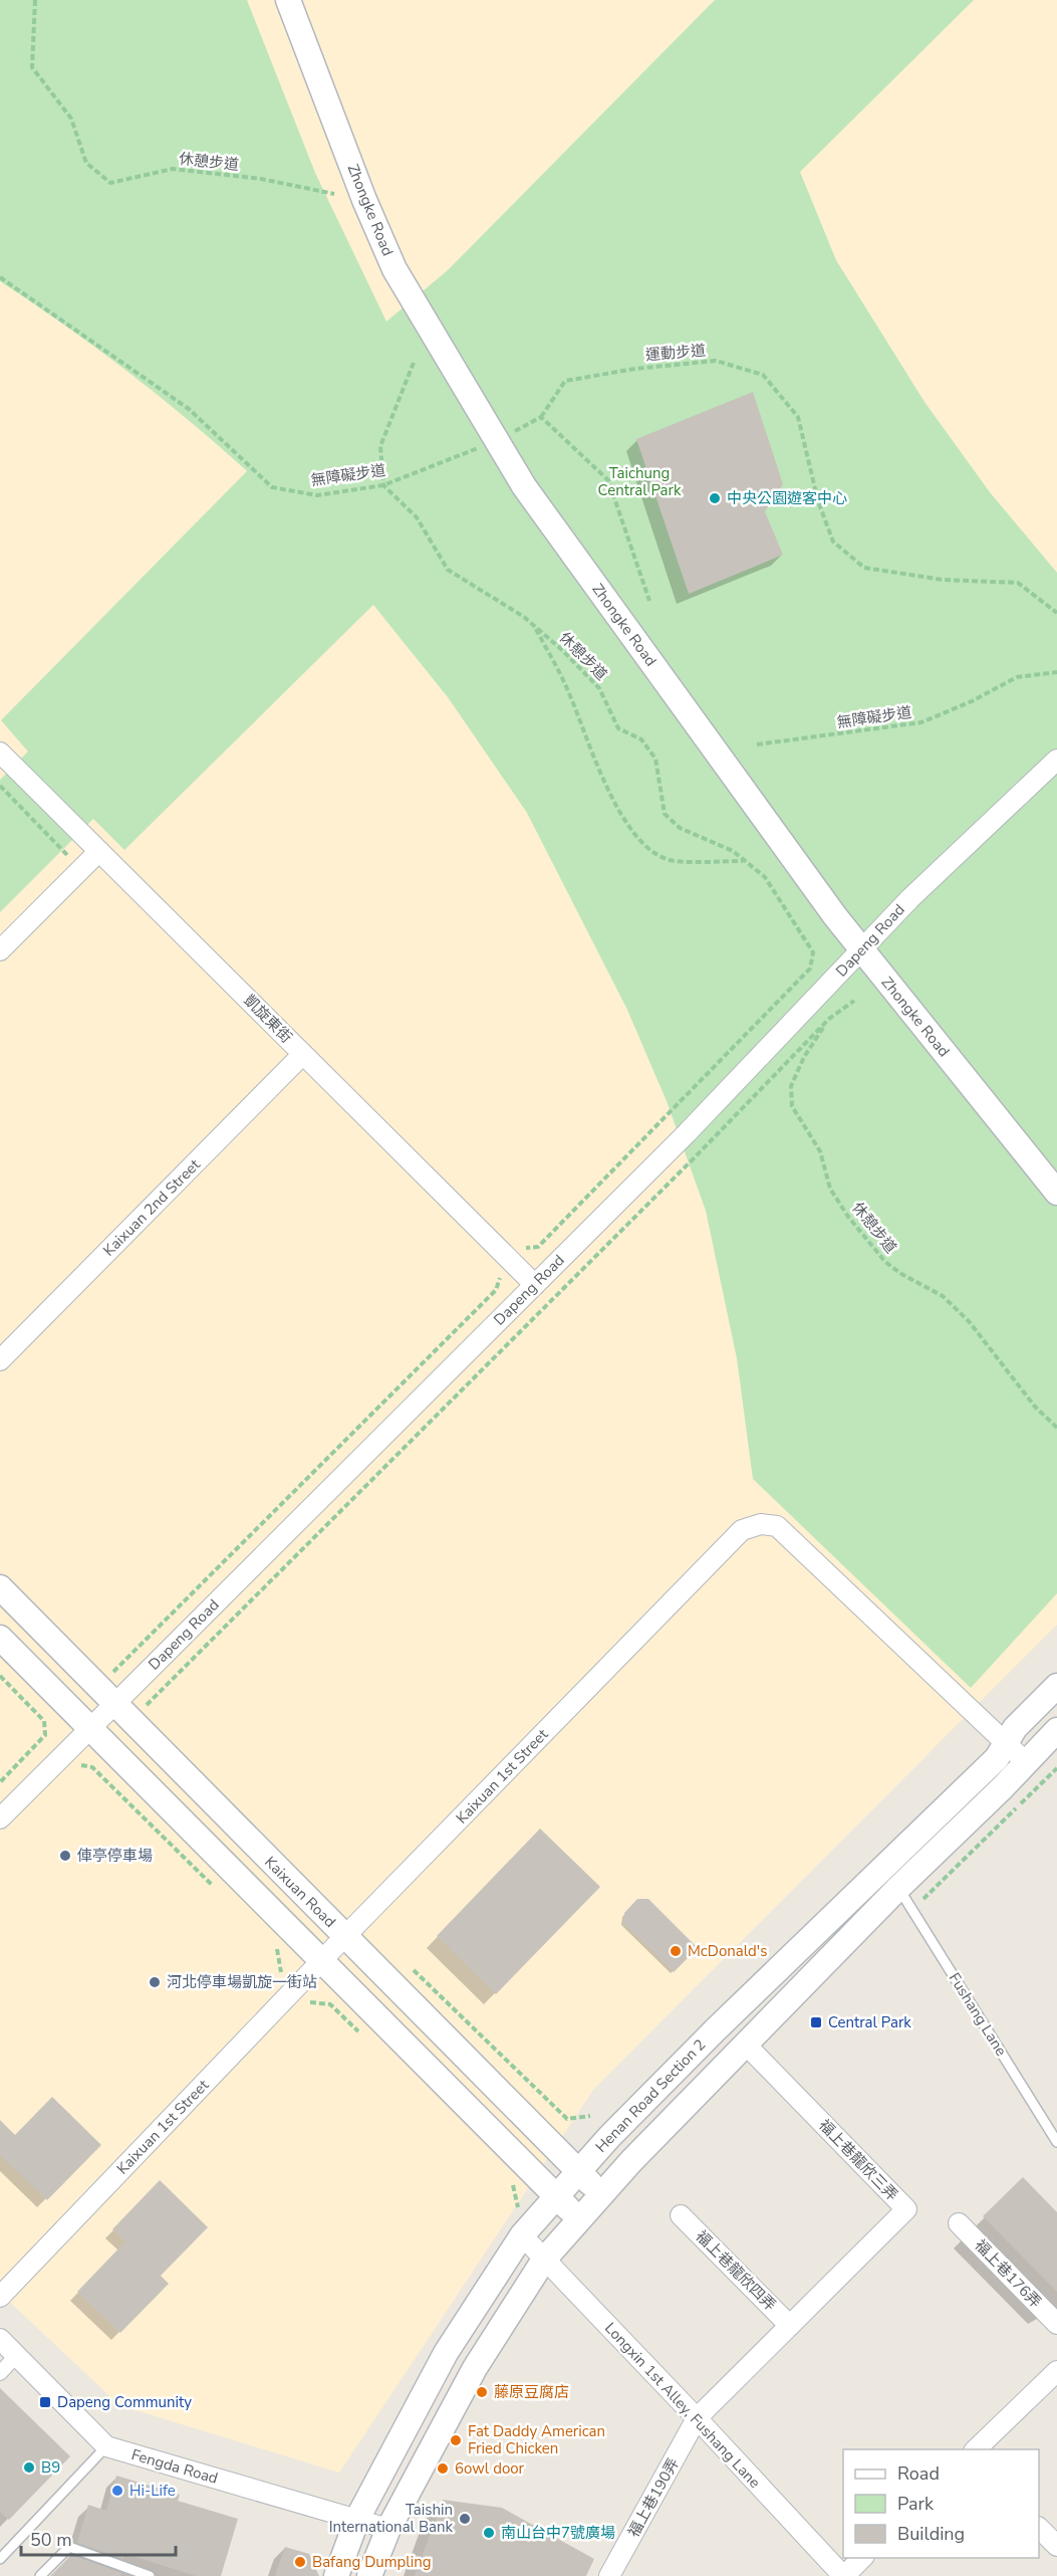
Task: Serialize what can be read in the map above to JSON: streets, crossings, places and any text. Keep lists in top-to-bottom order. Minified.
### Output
{"streets":{"street":["Zhongke Road","Dapeng Road","凱旋東街","Kaixuan 2nd Street","Kaixuan 1st Street","Kaixuan Road","Henan Road Section 2","福上巷龍欣三弄","福上巷龍欣四弄","福上巷176弄","Longxin 1st Alley, Fushang Lane","Fengda Road","福上巷190弄"],"lane":["Fushang Lane"],"path":["休憩步道","運動步道","無障礙步道"]},"crossings":[["休憩步道","無障礙步道"],["Zhongke Road","無障礙步道"],["Zhongke Road","Dapeng Road"],["運動步道","無障礙步道"],["Dapeng Road","凱旋東街"],["Dapeng Road","Kaixuan Road"],["凱旋東街","Kaixuan 2nd Street"],["Kaixuan 1st Street","Kaixuan Road"],["Kaixuan 1st Street","Henan Road Section 2"],["Kaixuan Road","Henan Road Section 2"],["Henan Road Section 2","Longxin 1st Alley, Fushang Lane"],["Henan Road Section 2","Fengda Road"],["福上巷龍欣三弄","福上巷龍欣四弄"],["福上巷龍欣三弄","福上巷190弄"],["福上巷龍欣四弄","福上巷190弄"],["Longxin 1st Alley, Fushang Lane","福上巷190弄"]],"parks":["Taichung Central Park"],"places":{"other":["中央公園遊客中心","俥亭停車場","McDonald's","河北停車場凱旋一街站","藤原豆腐店","Fat Daddy American Fried Chicken","B9","6owl door","Hi-Life","Taishin International Bank","南山台中7號廣場","Bafang Dumpling"],"transit":["Central Park","Dapeng Community"]},"legend":["Road","Park","Building"],"scale_bar":"50 m"}
